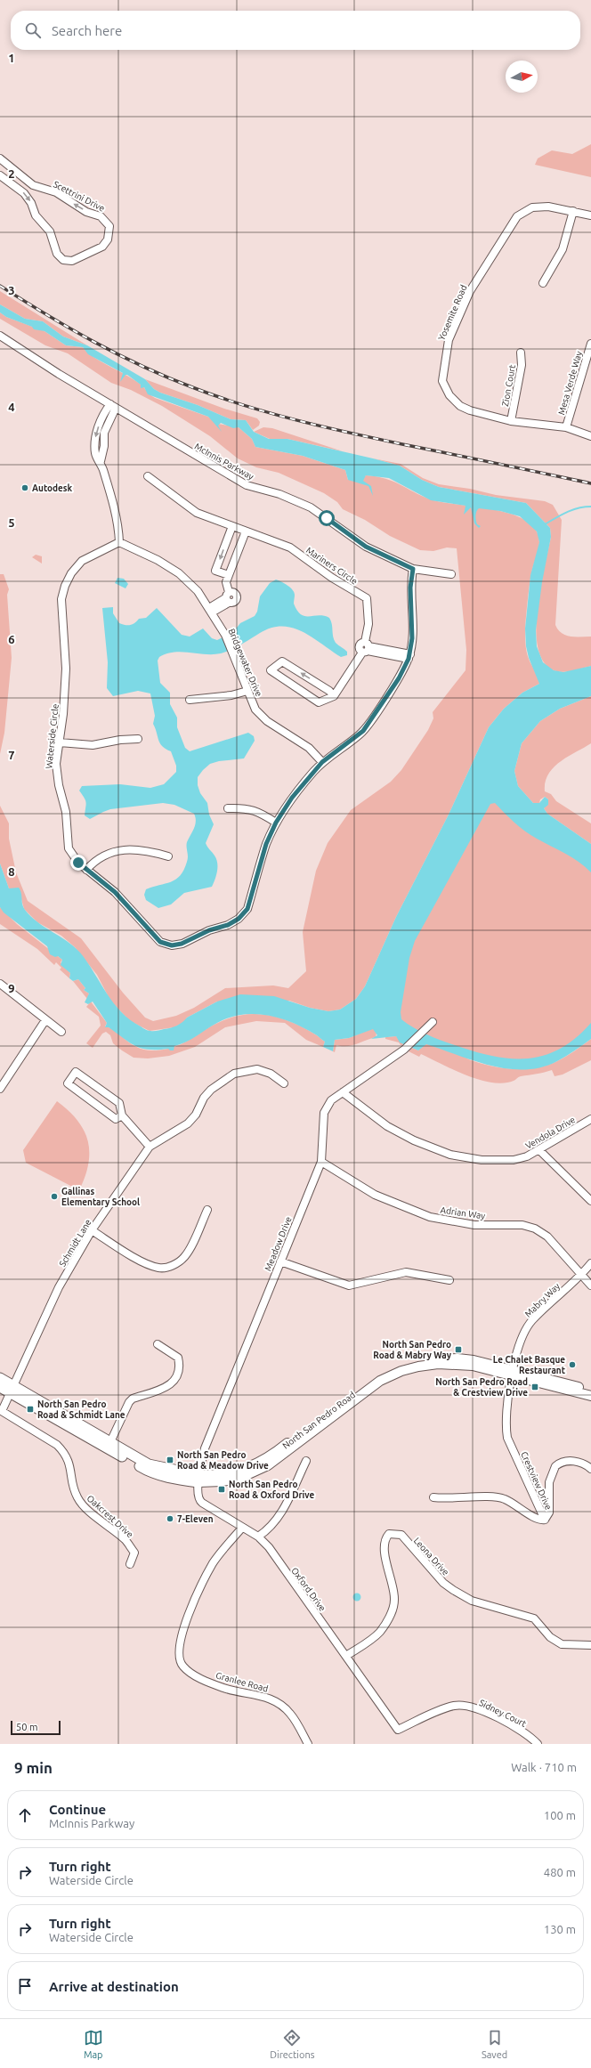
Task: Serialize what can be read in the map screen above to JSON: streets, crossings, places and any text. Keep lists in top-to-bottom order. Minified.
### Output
{"streets":{"main road":["North San Pedro Road"],"street":["Scettrini Drive","Yosemite Road","Mesa Verde Way","Zion Court","McInnis Parkway","Mariners Circle","Bridgewater Drive","Waterside Circle","Vendola Drive","Adrian Way","Schmidt Lane","Meadow Drive","Mabry Way","Crestview Drive","Oakcrest Drive","Leona Drive","Oxford Drive","Granlee Road","Sidney Court"]},"crossings":[["Yosemite Road","Mesa Verde Way"],["Yosemite Road","Zion Court"],["McInnis Parkway","Waterside Circle"],["Bridgewater Drive","Waterside Circle"],["Vendola Drive","Meadow Drive"],["Adrian Way","Meadow Drive"],["Adrian Way","Mabry Way"],["Schmidt Lane","North San Pedro Road"],["Schmidt Lane","Oakcrest Drive"],["Meadow Drive","North San Pedro Road"],["Meadow Drive","Oxford Drive"],["Mabry Way","North San Pedro Road"],["Mabry Way","Crestview Drive"],["North San Pedro Road","Crestview Drive"],["North San Pedro Road","Oxford Drive"],["Leona Drive","Oxford Drive"],["Oxford Drive","Granlee Road"],["Oxford Drive","Sidney Court"]],"places":{"other":["Autodesk","Gallinas Elementary School","Le Chalet Basque Restaurant","7-Eleven"],"transit":["North San Pedro Road & Mabry Way","North San Pedro Road & Crestview Drive","North San Pedro Road & Schmidt Lane","North San Pedro Road & Meadow Drive","North San Pedro Road & Oxford Drive"]},"scale_bar":"50 m","north":"right","page":{"search":"Search here","scale":"50 m","heading":["9 min","Walk · 710 m"],"list":[["Continue","McInnis Parkway","100 m"],["Turn right","Waterside Circle","480 m"],["Turn right","Waterside Circle","130 m"],"Arrive at destination"],"nav":["Map","Directions","Saved"]},"grid":{"rows":["1","2","3","4","5","6","7","8","9"]}}
